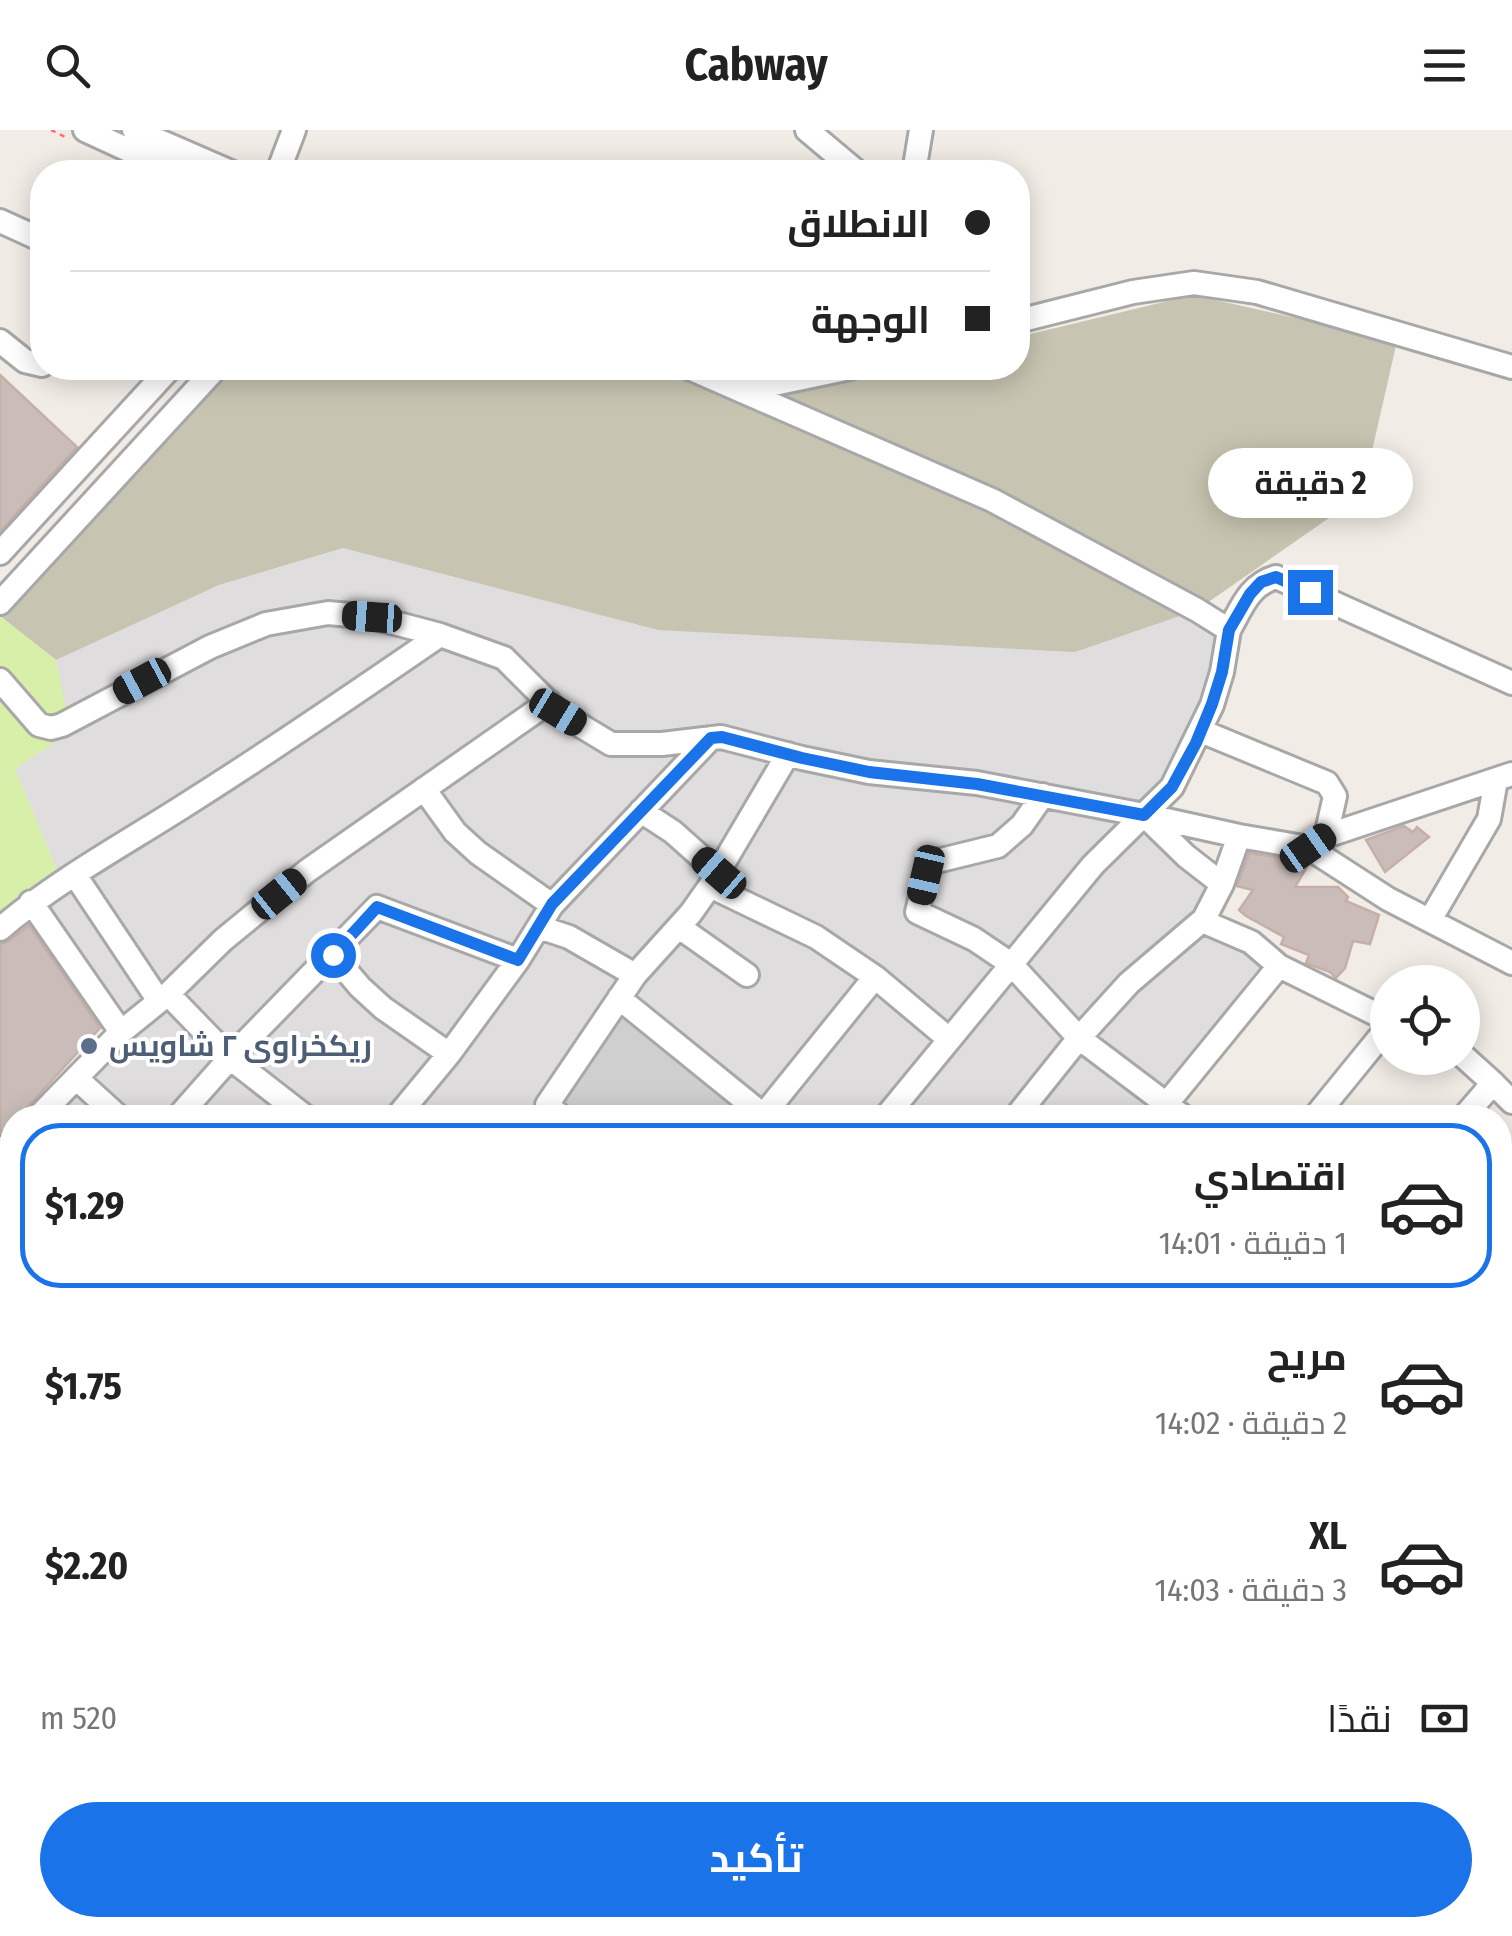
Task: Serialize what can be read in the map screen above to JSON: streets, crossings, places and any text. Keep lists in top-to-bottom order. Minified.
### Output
{"places":["ريكخراوى ۲ شاويس"],"page":{"header":"Cabway","banner":["الانطلاق","الوجهة"],"bubble":"2 دقيقة","list":[{"name":"اقتصادي","note":"1 دقيقة · 14:01","value":"$1.29"},{"name":"مريح","note":"2 دقيقة · 14:02","value":"$1.75"},{"name":"XL","note":"3 دقيقة · 14:03","value":"$2.20"}],"pay":["نقدًا","520 m"],"buttons":"تأكيد"}}
